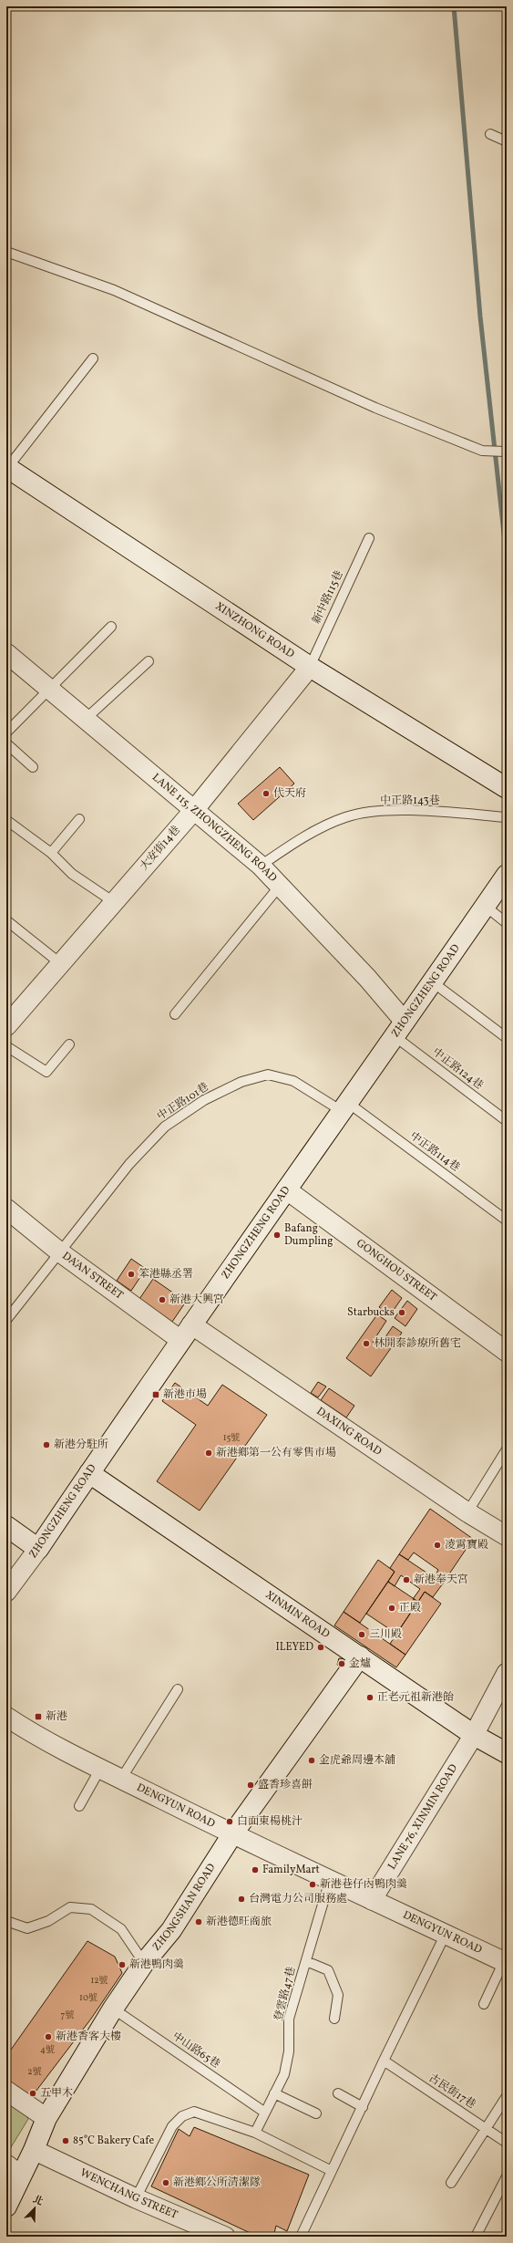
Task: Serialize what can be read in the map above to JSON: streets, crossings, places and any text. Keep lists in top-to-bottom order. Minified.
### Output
{"streets":{"main road":["XINZHONG ROAD","ZHONGZHENG ROAD","XINMIN ROAD","ZHONGSHAN ROAD"],"street":["LANE 115, ZHONGZHENG ROAD","大安街14巷","GONGHOU STREET","DA'AN STREET","DAXING ROAD","DENGYUN ROAD","LANE 76, XINMIN ROAD","WENCHANG STREET"],"lane":["新中路115巷","中正路143巷","中正路124巷","中正路101巷","中正路114巷","登雲路47巷","中山路65巷","古民街17巷"]},"crossings":[["新中路115巷","XINZHONG ROAD"],["新中路115巷","大安街14巷"],["XINZHONG ROAD","大安街14巷"],["中正路143巷","LANE 115, ZHONGZHENG ROAD"],["LANE 115, ZHONGZHENG ROAD","大安街14巷"],["LANE 115, ZHONGZHENG ROAD","ZHONGZHENG ROAD"],["LANE 115, ZHONGZHENG ROAD","中正路124巷"],["ZHONGZHENG ROAD","中正路124巷"],["ZHONGZHENG ROAD","中正路101巷"],["ZHONGZHENG ROAD","中正路114巷"],["ZHONGZHENG ROAD","GONGHOU STREET"],["ZHONGZHENG ROAD","DA'AN STREET"],["ZHONGZHENG ROAD","DAXING ROAD"],["ZHONGZHENG ROAD","XINMIN ROAD"],["中正路101巷","中正路114巷"],["中正路101巷","DA'AN STREET"],["DA'AN STREET","DAXING ROAD"],["XINMIN ROAD","LANE 76, XINMIN ROAD"],["XINMIN ROAD","ZHONGSHAN ROAD"],["DENGYUN ROAD","LANE 76, XINMIN ROAD"],["DENGYUN ROAD","ZHONGSHAN ROAD"],["DENGYUN ROAD","登雲路47巷"],["ZHONGSHAN ROAD","中山路65巷"],["ZHONGSHAN ROAD","WENCHANG STREET"],["登雲路47巷","中山路65巷"]],"places":{"other":["代天府","Bafang Dumpling","笨港縣丞署","新港大興宮","Starbucks","林開泰診療所舊宅","新港分駐所","新港鄉第一公有零售市場","凌霄寶殿","新港奉天宮","正殿","三川殿","ILEYED","金爐","正老元祖新港飴","金虎爺周邊本舖","盛香珍喜餅","白面東楊桃汁","FamilyMart","新港巷仔內鴨肉羹","台灣電力公司服務處","新港德旺商旅","新港鴨肉羹","新港香客大樓","五甲木","85°C Bakery Cafe","新港鄉公所清潔隊"],"transit":["新港市場","新港"]},"house_numbers":["15號","12號","10號","7號","4號","2號"],"north":"top right"}
